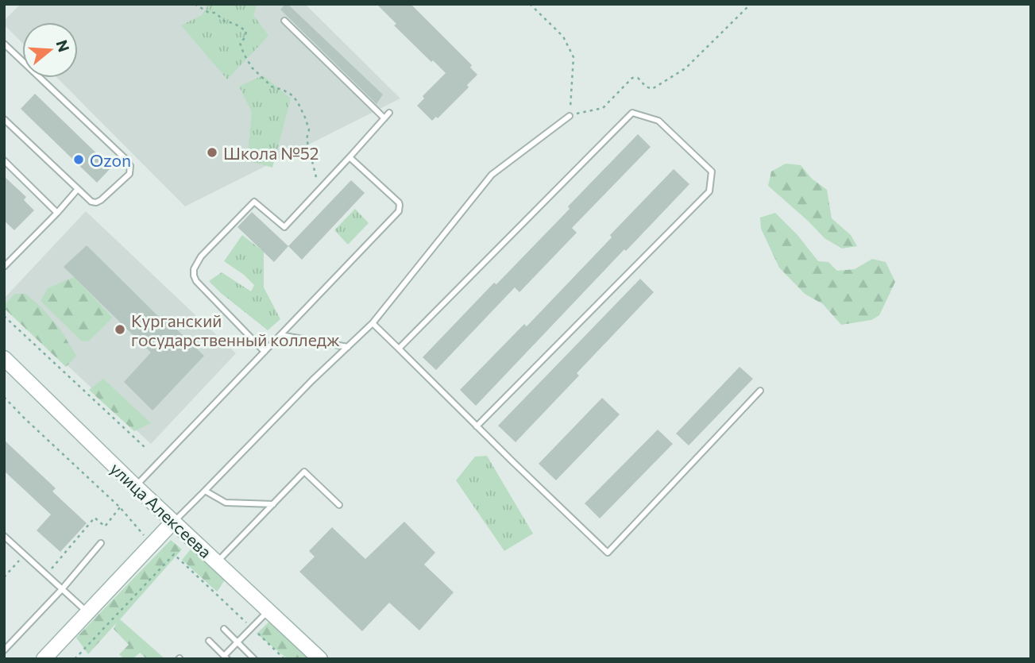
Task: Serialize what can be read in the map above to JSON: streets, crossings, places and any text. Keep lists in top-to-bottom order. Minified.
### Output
{"streets":{"street":["улица Алексеева"]},"places":["Школа №52","Ozon","Курганский государственный колледж"],"north":"right"}
